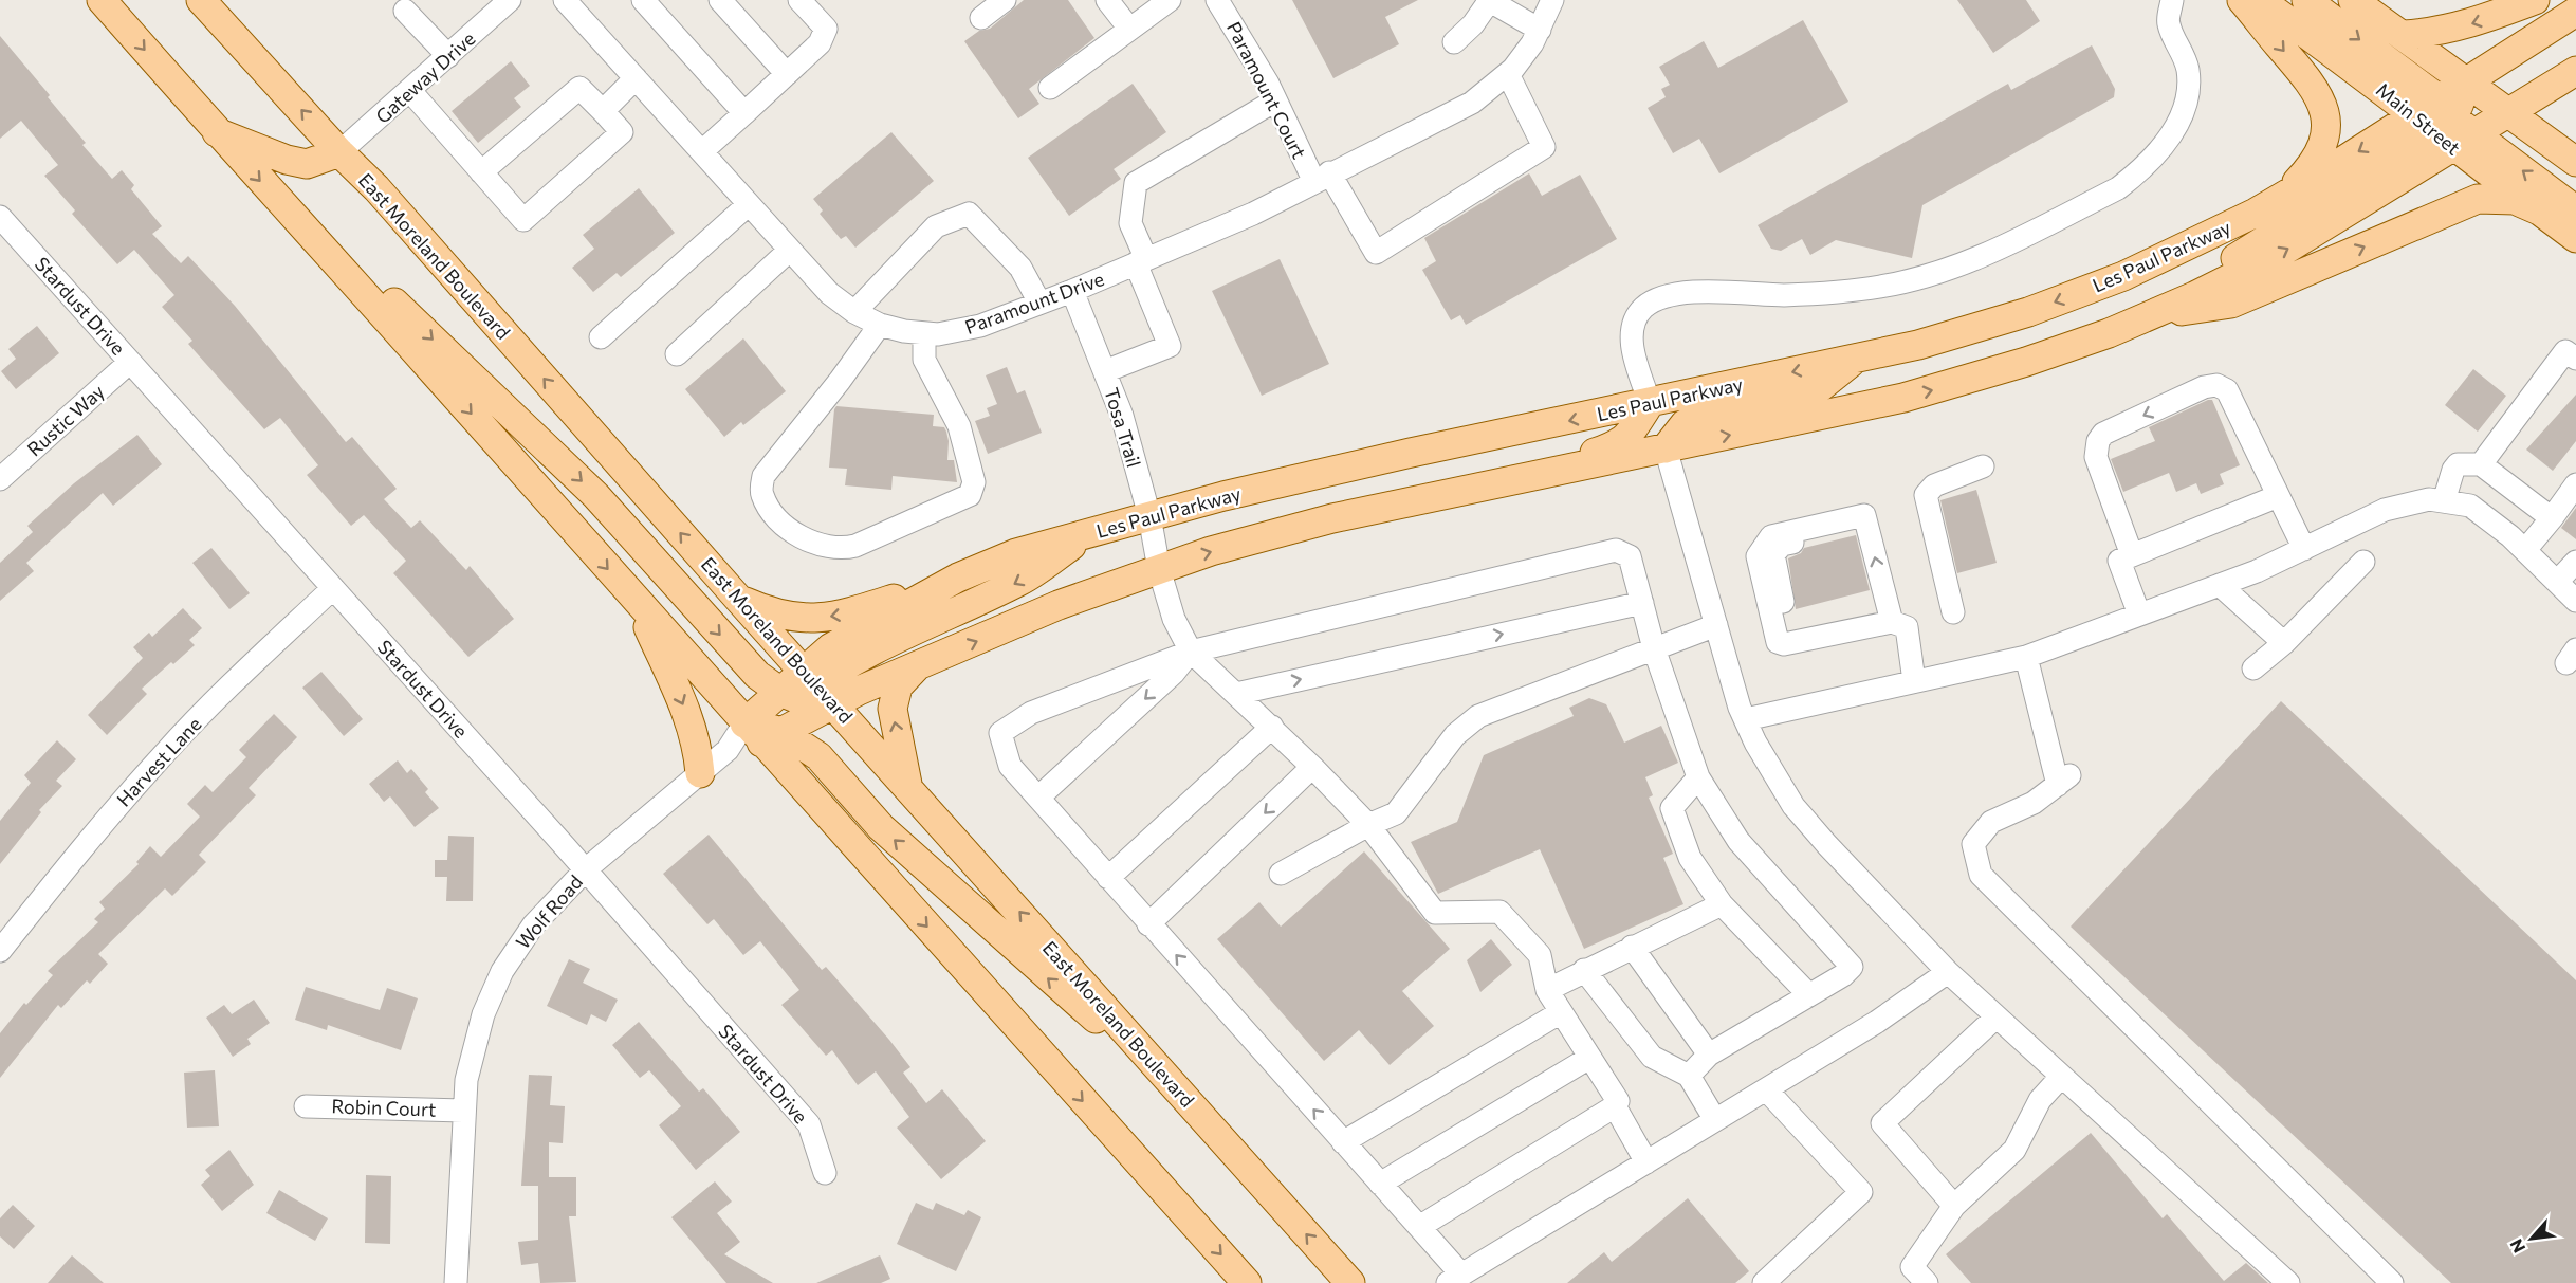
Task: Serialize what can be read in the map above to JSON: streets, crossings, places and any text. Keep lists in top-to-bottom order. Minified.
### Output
{"streets":{"main road":["Main Street","East Moreland Boulevard","Les Paul Parkway"],"street":["Gateway Drive","Paramount Court","Paramount Drive","Stardust Drive","Rustic Way","Tosa Trail","Harvest Lane","Wolf Road","Robin Court"]},"crossings":[["Gateway Drive","East Moreland Boulevard"],["Paramount Court","Paramount Drive"],["Main Street","Les Paul Parkway"],["East Moreland Boulevard","Les Paul Parkway"],["Les Paul Parkway","Tosa Trail"],["Les Paul Parkway","Wolf Road"],["Paramount Drive","Tosa Trail"],["Stardust Drive","Rustic Way"],["Stardust Drive","Harvest Lane"],["Stardust Drive","Wolf Road"],["Wolf Road","Robin Court"]],"north":"bottom left"}
